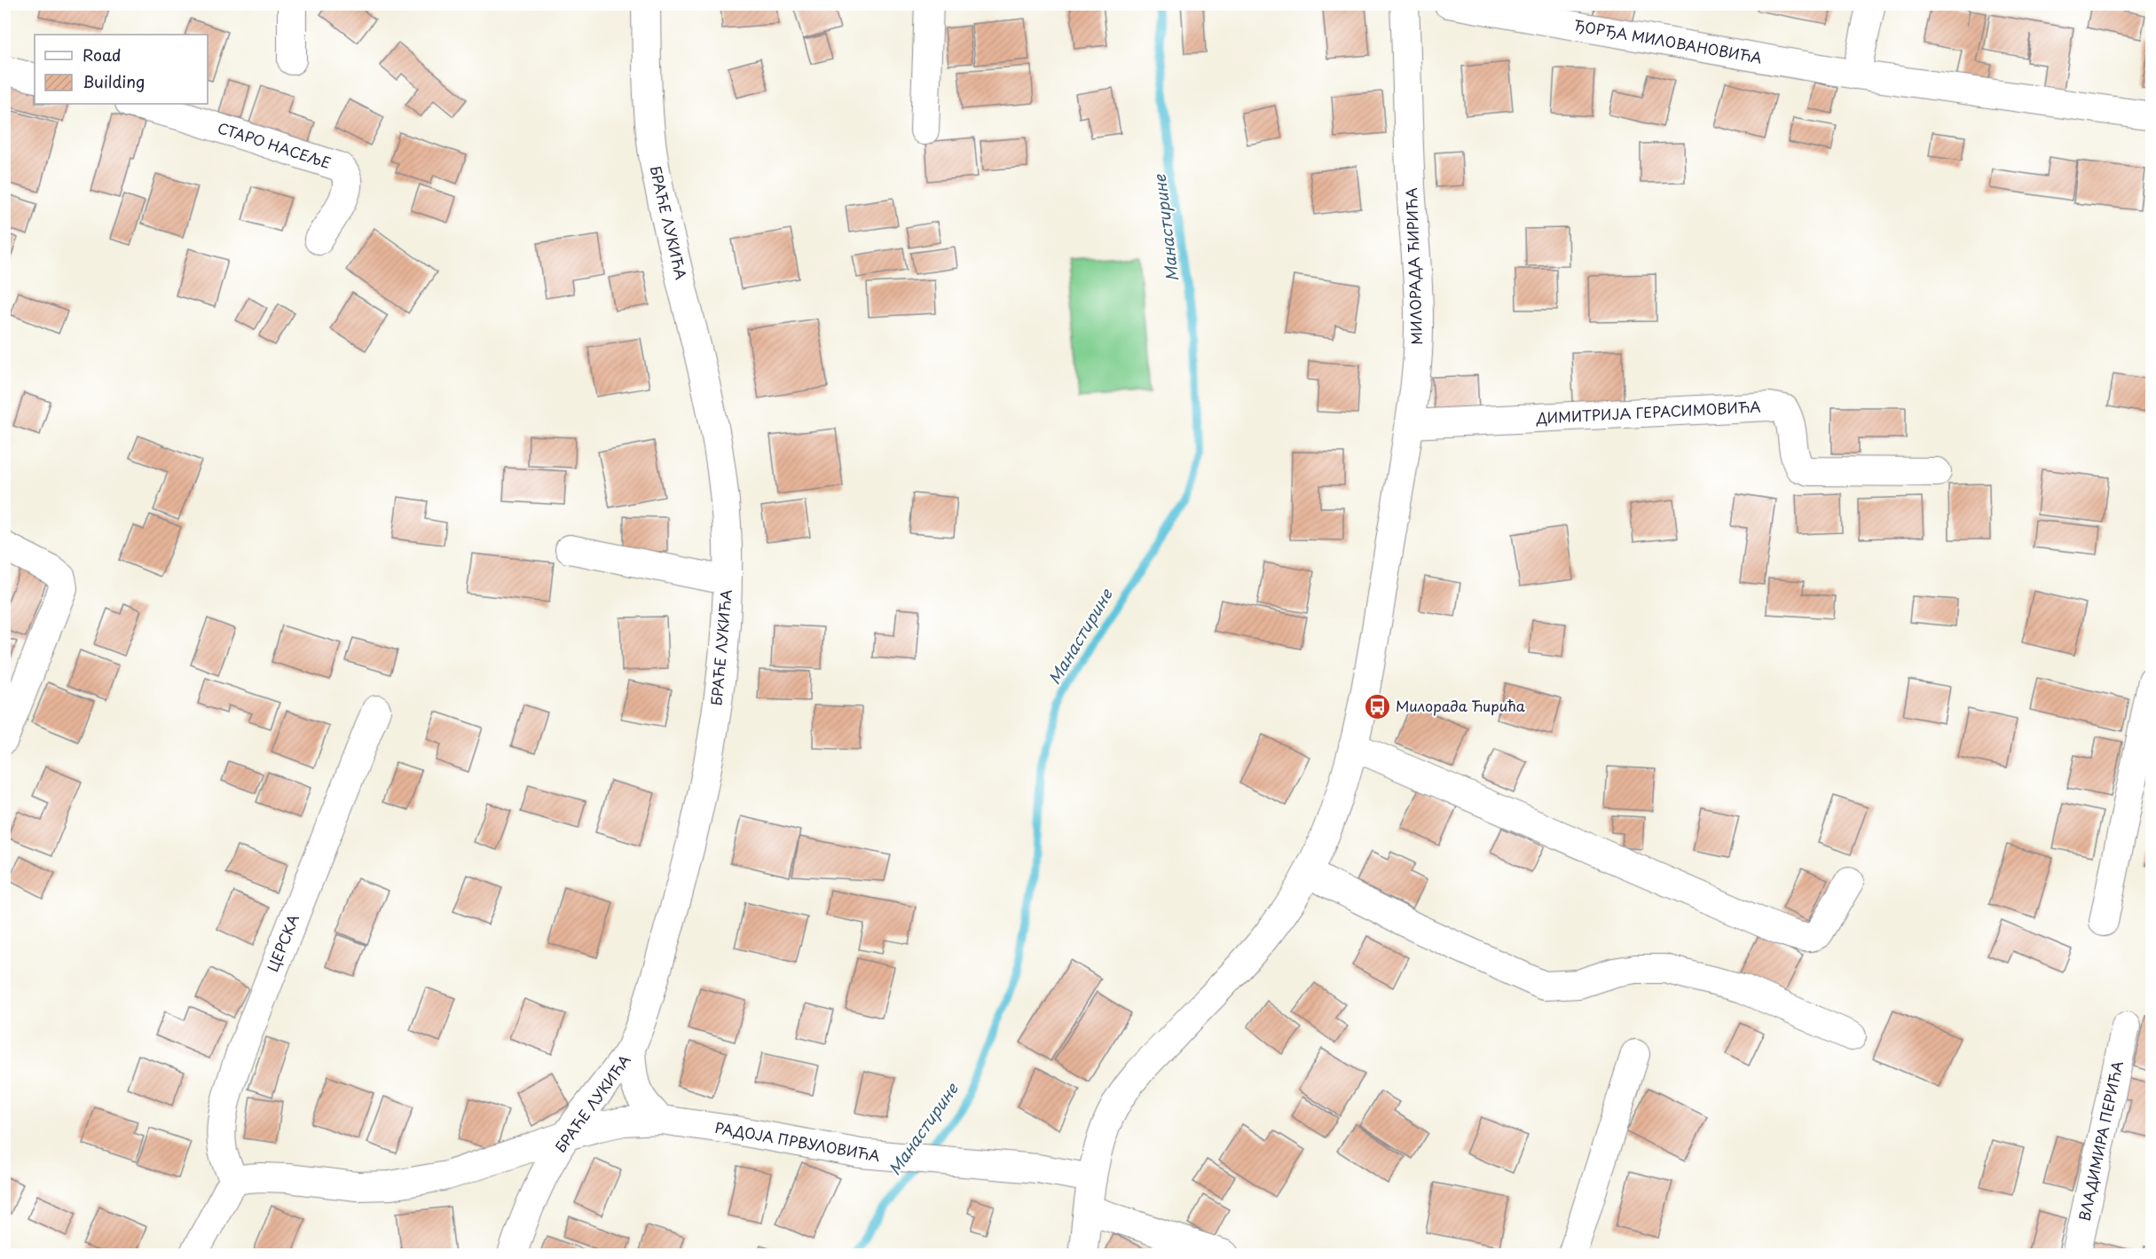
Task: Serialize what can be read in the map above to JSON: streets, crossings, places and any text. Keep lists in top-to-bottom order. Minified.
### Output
{"streets":{"street":["ЂОРЂА МИЛОВАНОВИЋА","СТАРО НАСЕЉЕ","БРАЋЕ ЛУКИЋА","МИЛОРАДА ЋИРИЋА","ДИМИТРИЈА ГЕРАСИМОВИЋА","ЦЕРСКА","ВЛАДИМИРА ПЕРИЋА","РАДОЈА ПРВУЛОВИЋА"]},"crossings":[["БРАЋЕ ЛУКИЋА","РАДОЈА ПРВУЛОВИЋА"],["МИЛОРАДА ЋИРИЋА","ДИМИТРИЈА ГЕРАСИМОВИЋА"],["МИЛОРАДА ЋИРИЋА","РАДОЈА ПРВУЛОВИЋА"],["ЦЕРСКА","РАДОЈА ПРВУЛОВИЋА"]],"water":["Манастирине"],"places":{"bus stop":["Милорада Ћирића"]},"legend":["Road","Building"]}
